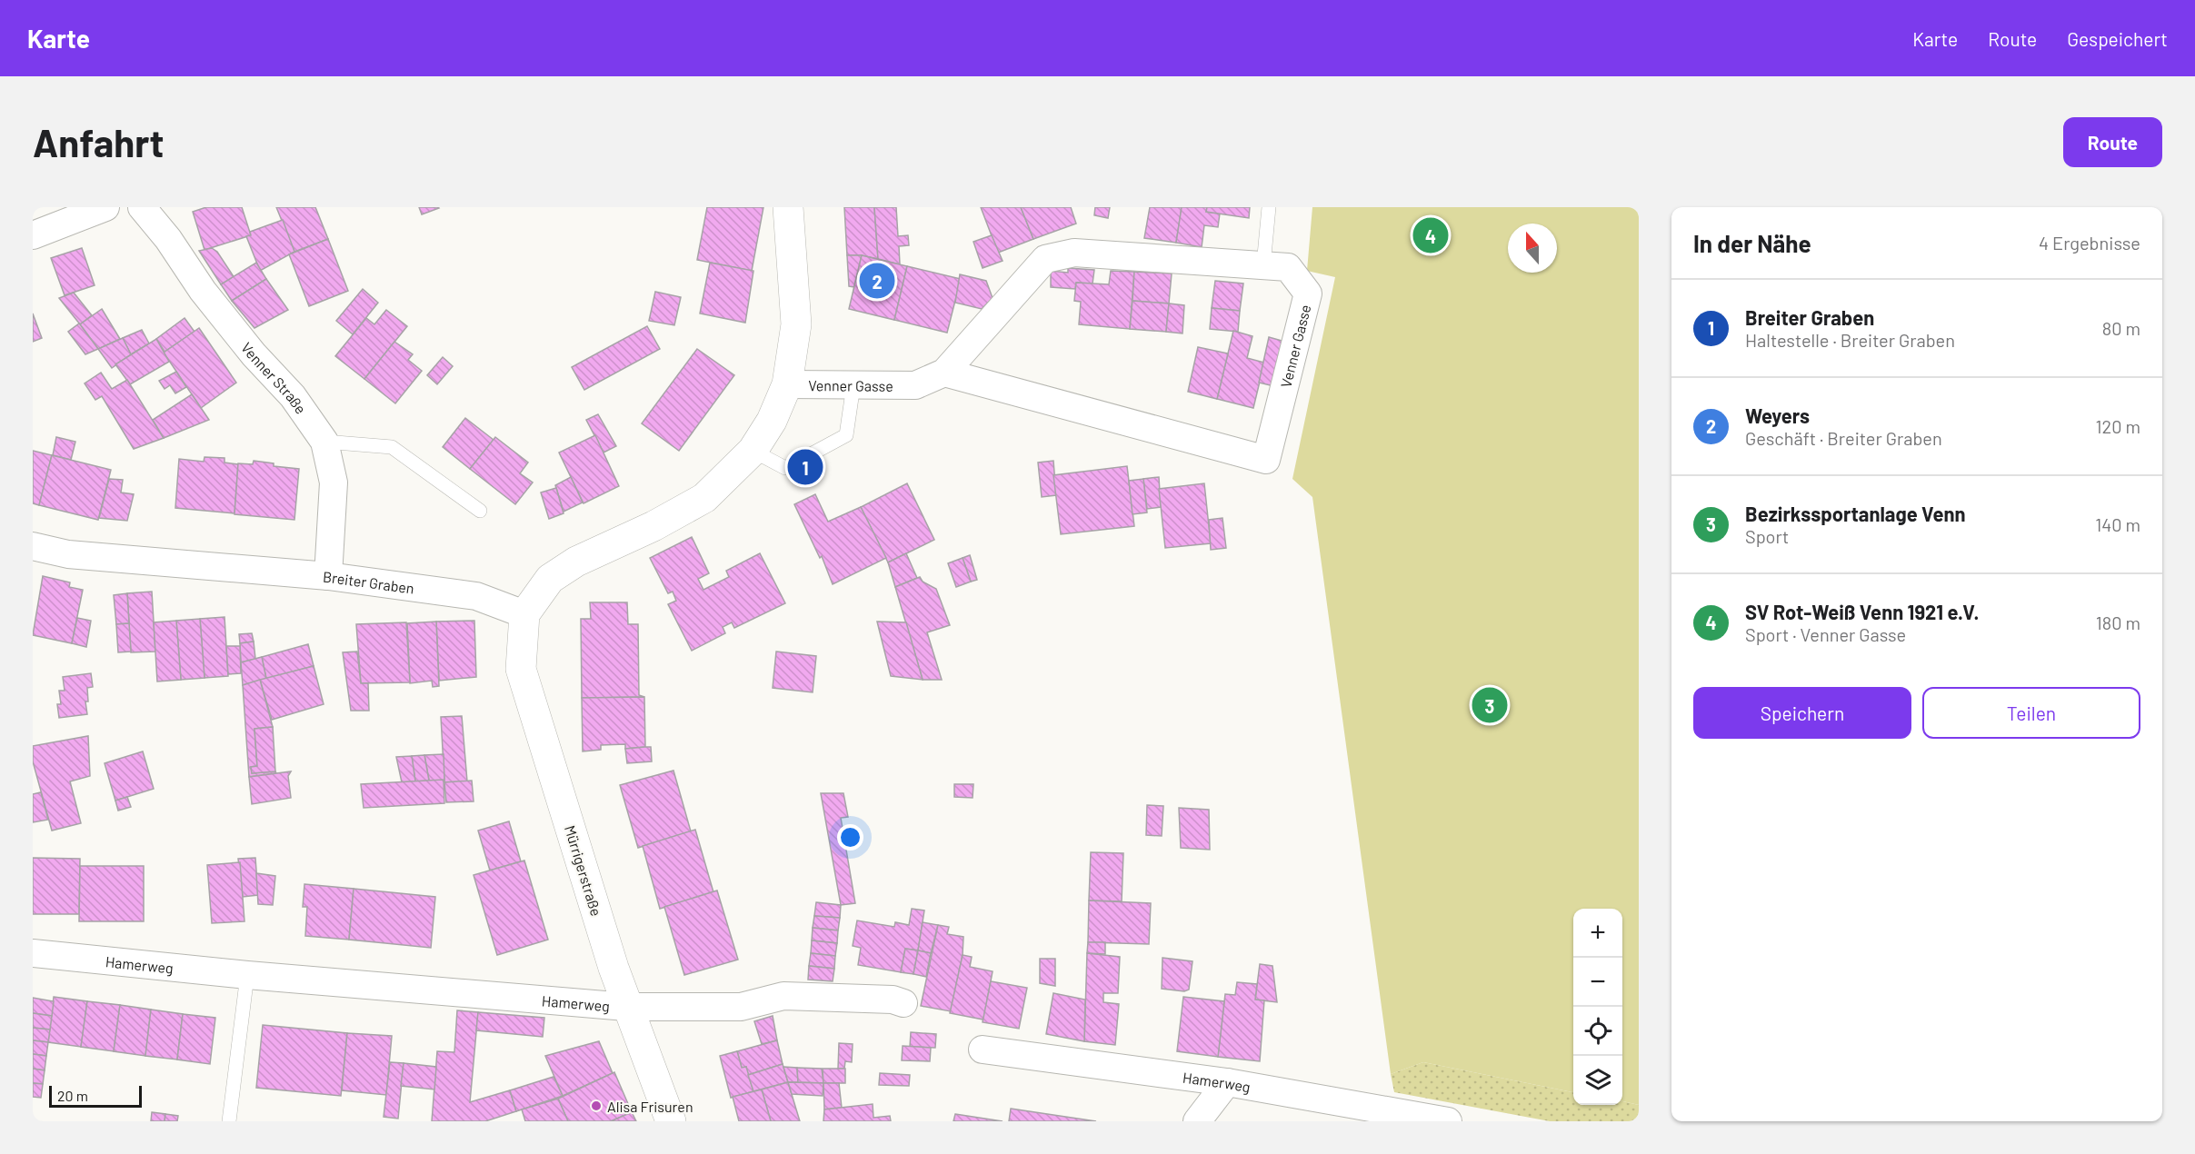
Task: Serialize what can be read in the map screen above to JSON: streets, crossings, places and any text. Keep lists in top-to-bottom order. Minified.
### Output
{"streets":{"street":["Venner Gasse","Venner Straße","Breiter Graben","Mürrigerstraße","Hamerweg"]},"crossings":[["Venner Straße","Breiter Graben"],["Breiter Graben","Mürrigerstraße"],["Mürrigerstraße","Hamerweg"]],"places":["Alisa Frisuren"],"scale_bar":"20 m","north":"top","page":{"header":"Karte","nav":["Karte","Route","Gespeichert"],"buttons":["Route",["Speichern","Teilen"]],"title":"Anfahrt","heading":["In der Nähe","4 Ergebnisse"],"pins":["4","2","1","3"],"list":[{"mark":"1","name":"Breiter Graben","note":"Haltestelle · Breiter Graben","value":"80 m"},{"mark":"2","name":"Weyers","note":"Geschäft · Breiter Graben","value":"120 m"},{"mark":"3","name":"Bezirkssportanlage Venn","note":"Sport","value":"140 m"},{"mark":"4","name":"SV Rot-Weiß Venn 1921 e.V.","note":"Sport · Venner Gasse","value":"180 m"}],"map_buttons":["+","−"],"scale":"20 m"}}
